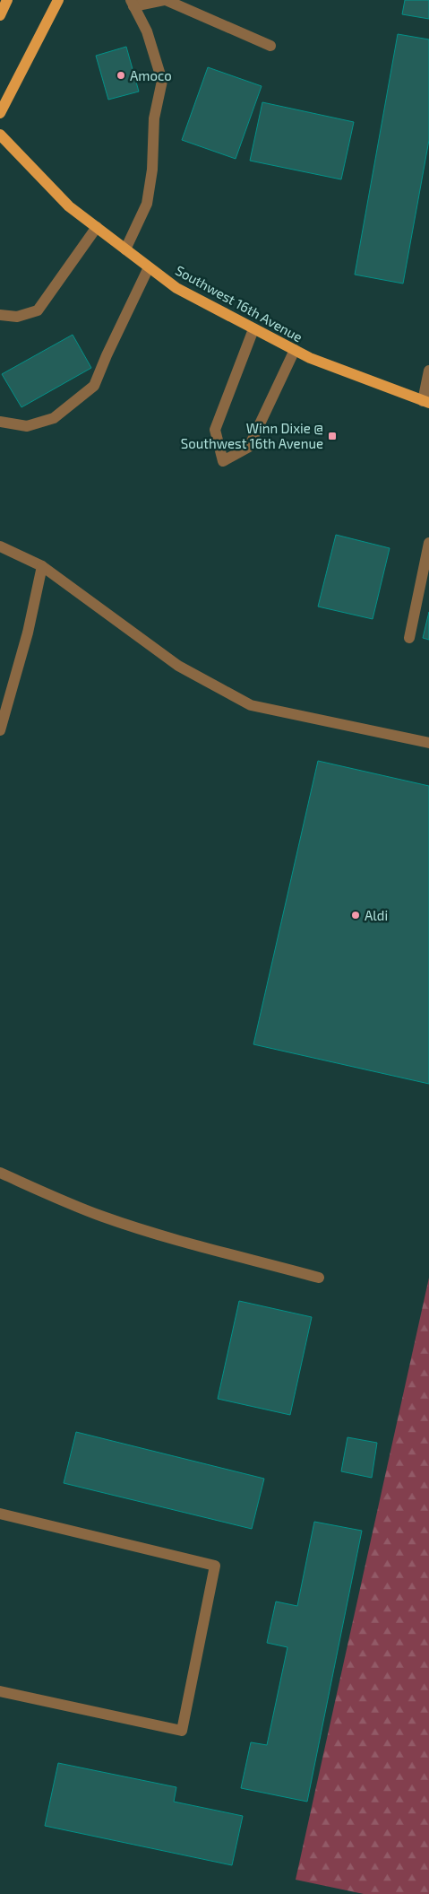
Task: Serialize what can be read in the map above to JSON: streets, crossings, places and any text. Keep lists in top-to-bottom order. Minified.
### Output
{"streets":{"main road":["Southwest 16th Avenue"]},"places":{"other":["Amoco","Aldi"],"transit":["Winn Dixie @ Southwest 16th Avenue"]}}
